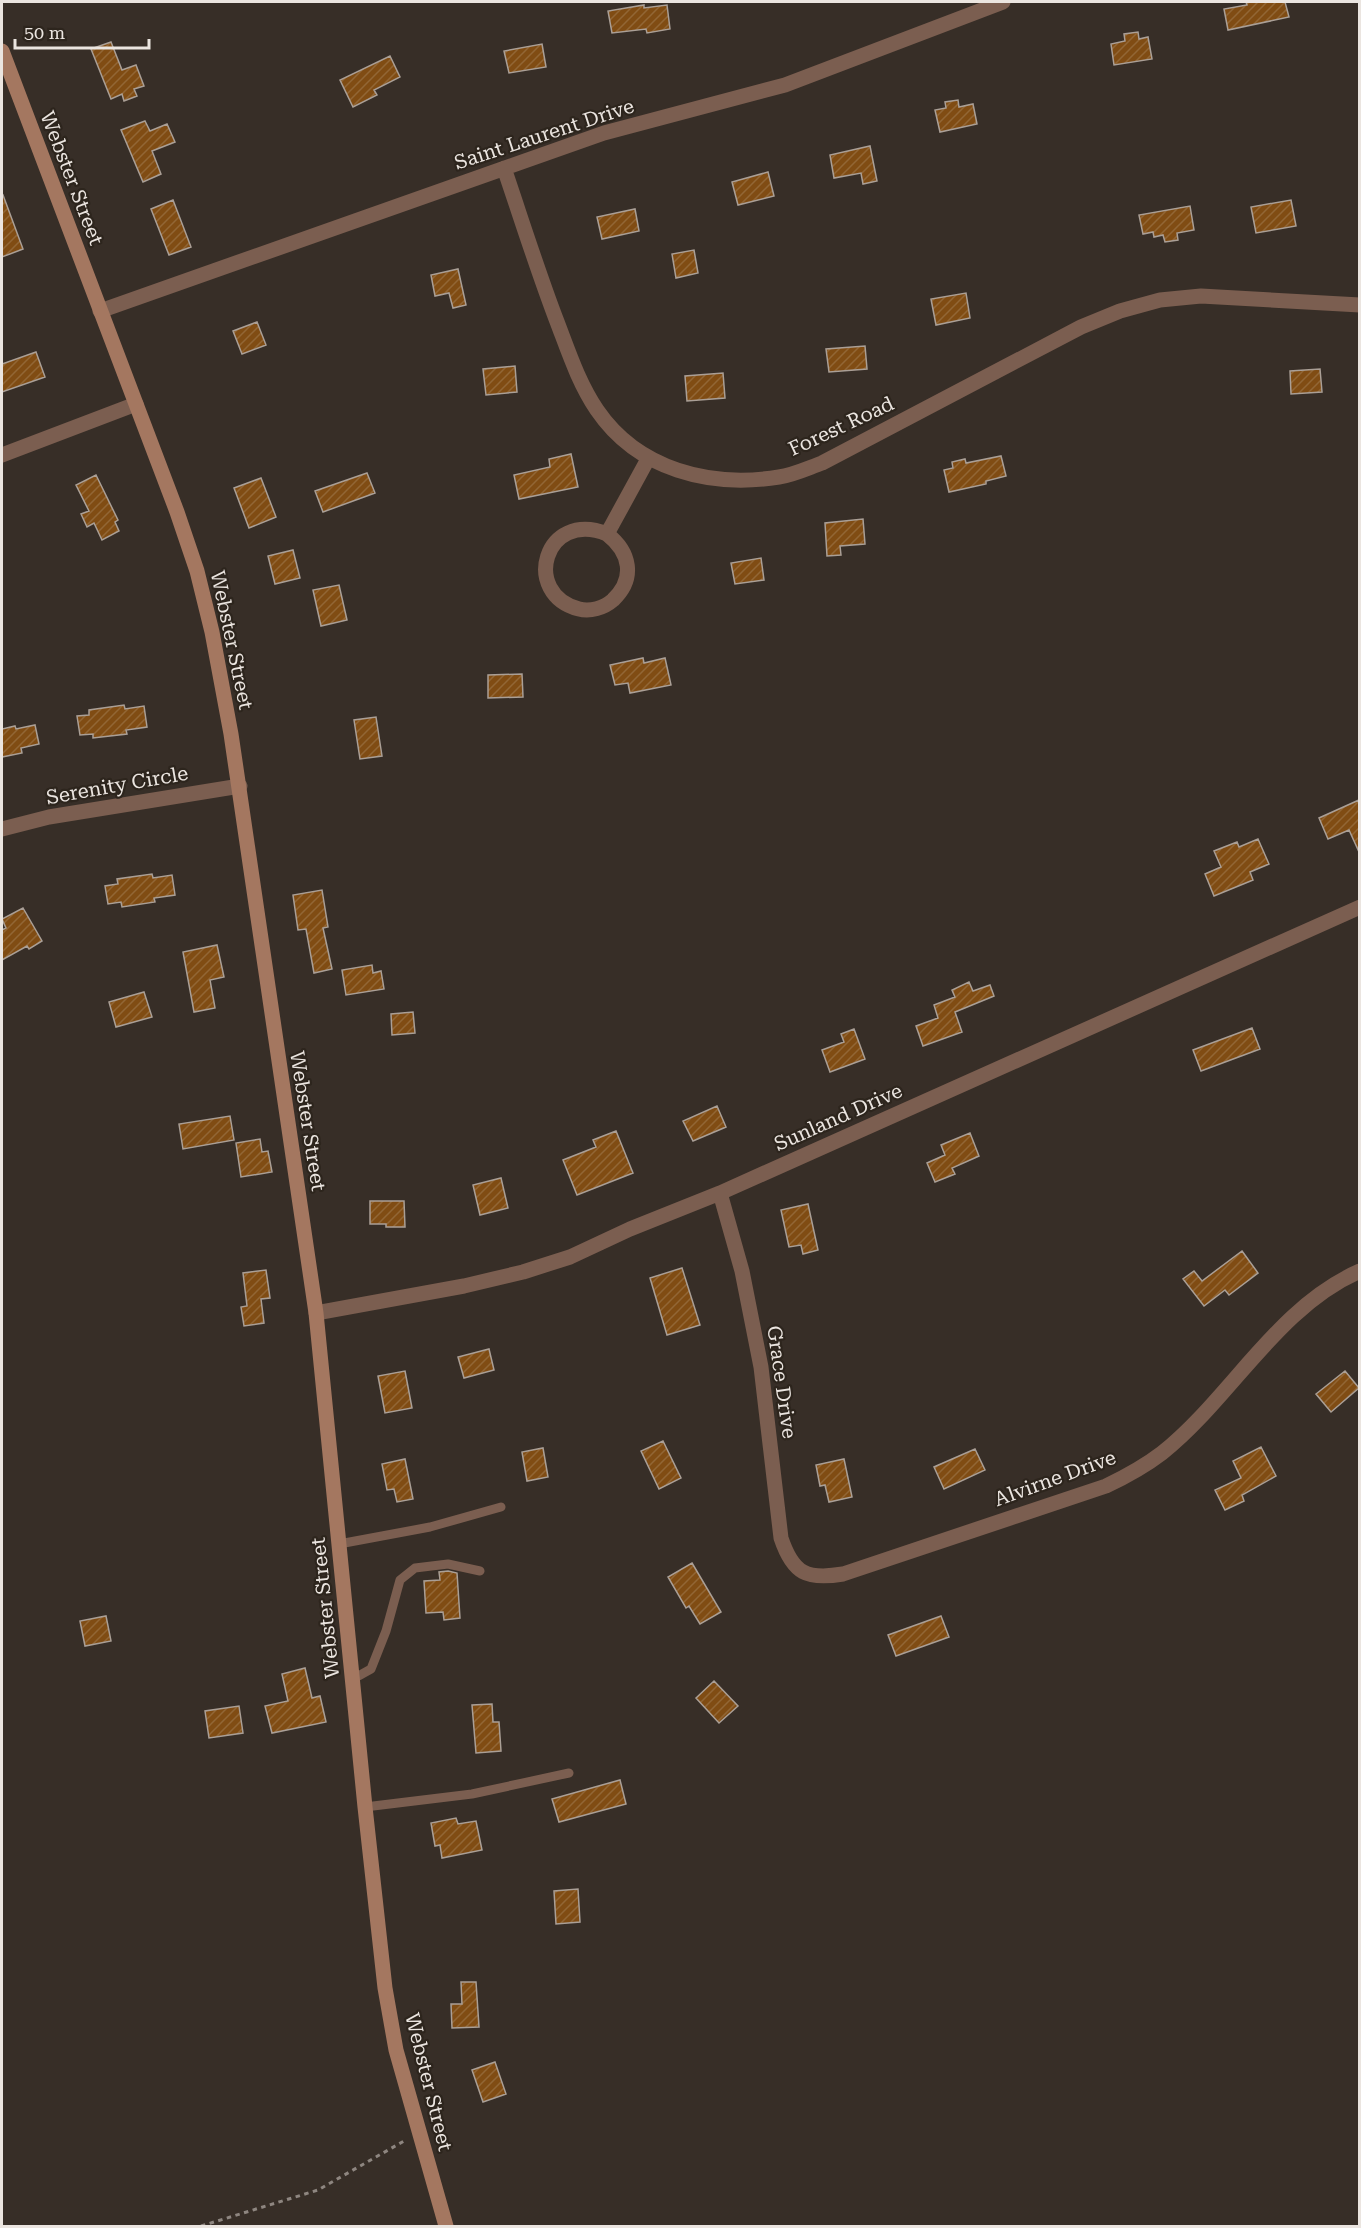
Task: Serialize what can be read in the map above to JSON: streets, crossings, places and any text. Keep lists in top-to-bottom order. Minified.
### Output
{"streets":{"main road":["Webster Street"],"street":["Saint Laurent Drive","Forest Road","Serenity Circle","Sunland Drive","Grace Drive","Alvirne Drive"]},"crossings":[["Saint Laurent Drive","Webster Street"],["Saint Laurent Drive","Forest Road"],["Webster Street","Serenity Circle"],["Webster Street","Sunland Drive"],["Sunland Drive","Grace Drive"],["Grace Drive","Alvirne Drive"]],"scale_bar":"50 m"}
